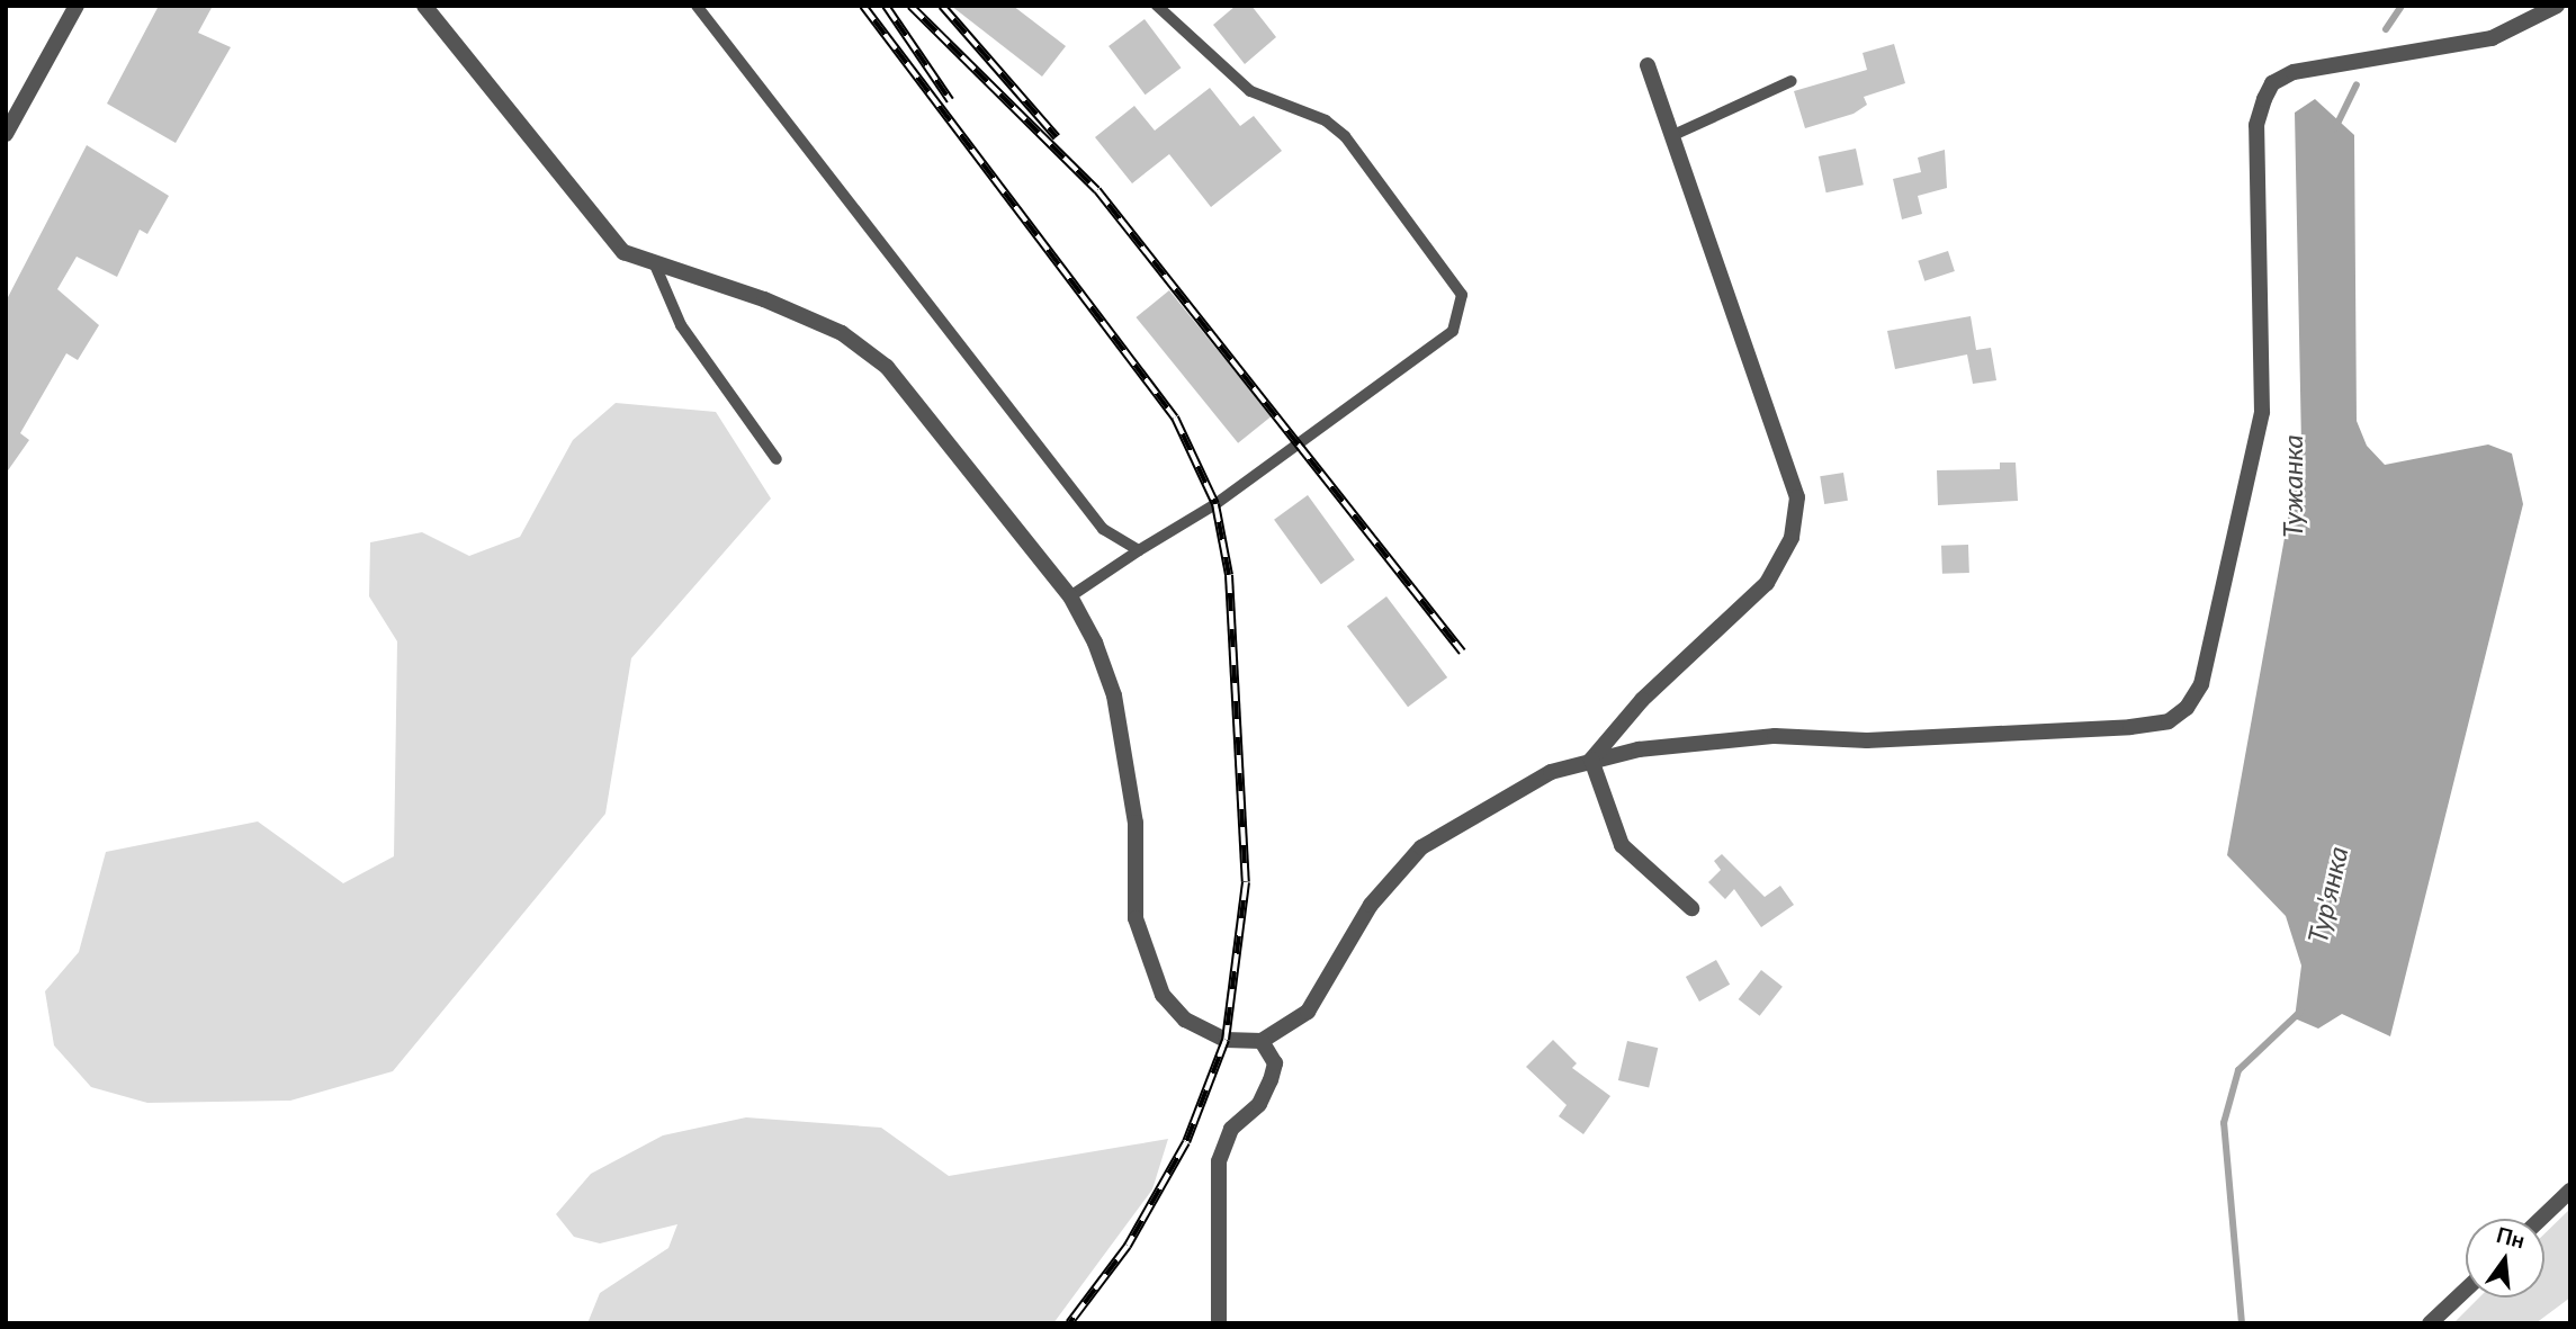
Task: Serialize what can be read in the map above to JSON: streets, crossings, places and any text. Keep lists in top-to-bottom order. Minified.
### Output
{"water":["Тужанка","Тур'янка"],"north":"top"}
